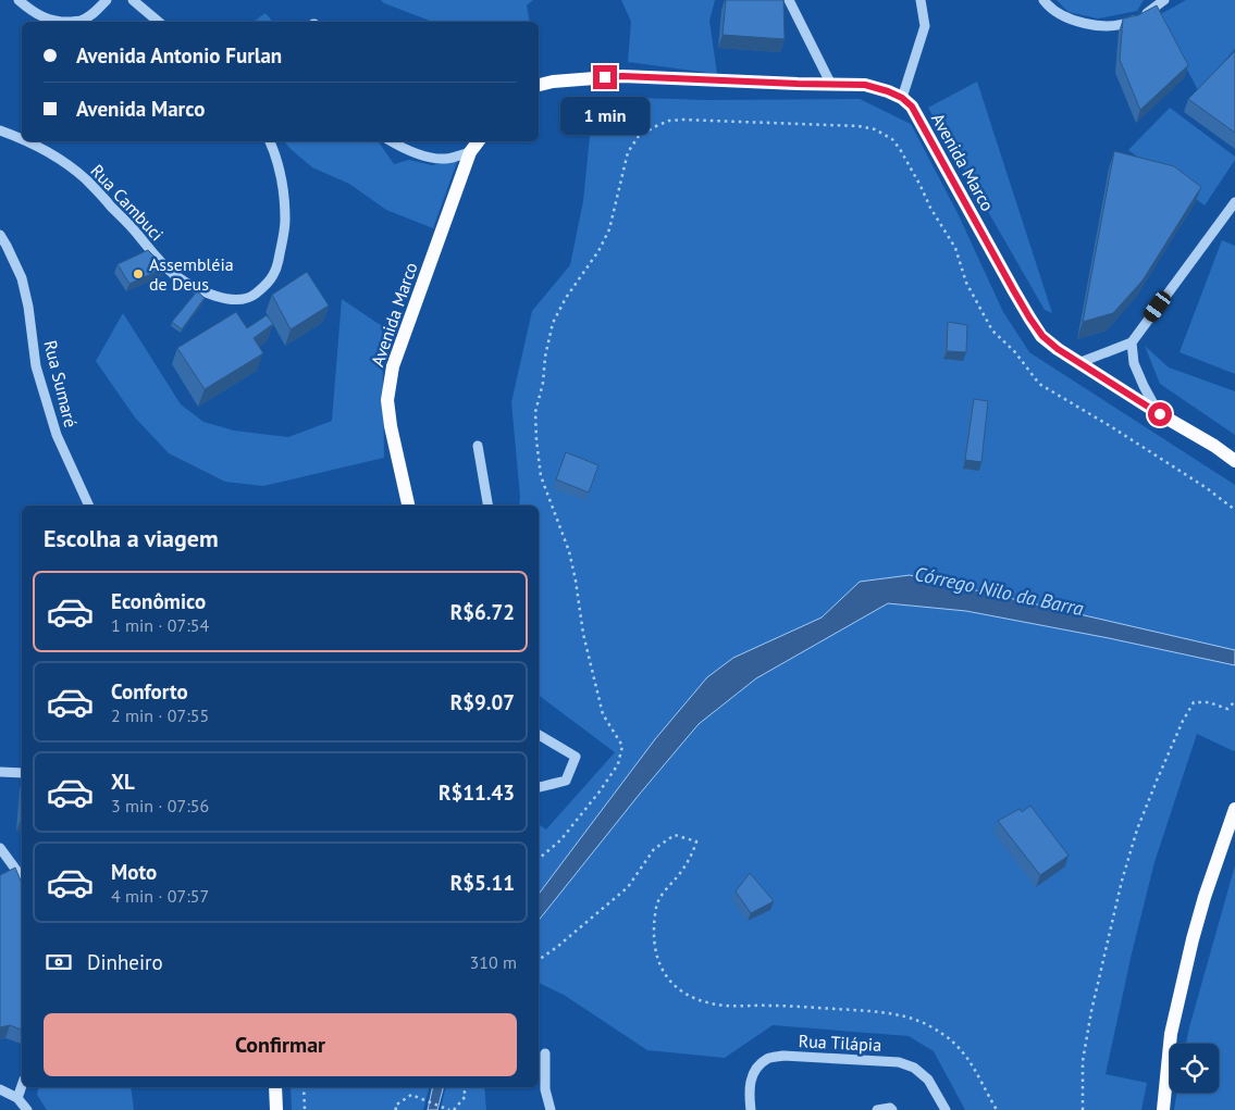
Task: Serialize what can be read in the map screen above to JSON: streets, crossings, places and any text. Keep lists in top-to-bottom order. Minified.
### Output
{"streets":{"main road":["Avenida Marco"],"street":["Rua Cambuci","Rua Sumaré","Rua Tilápia"]},"water":["Córrego Nilo da Barra"],"places":["Assembléia de Deus"],"page":{"banner":["Avenida Antonio Furlan","Avenida Marco"],"bubble":"1 min","heading":"Escolha a viagem","list":[{"name":"Econômico","note":"1 min · 07:54","value":"R$6.72"},{"name":"Conforto","note":"2 min · 07:55","value":"R$9.07"},{"name":"XL","note":"3 min · 07:56","value":"R$11.43"},{"name":"Moto","note":"4 min · 07:57","value":"R$5.11"}],"pay":["Dinheiro","310 m"],"buttons":"Confirmar"}}
